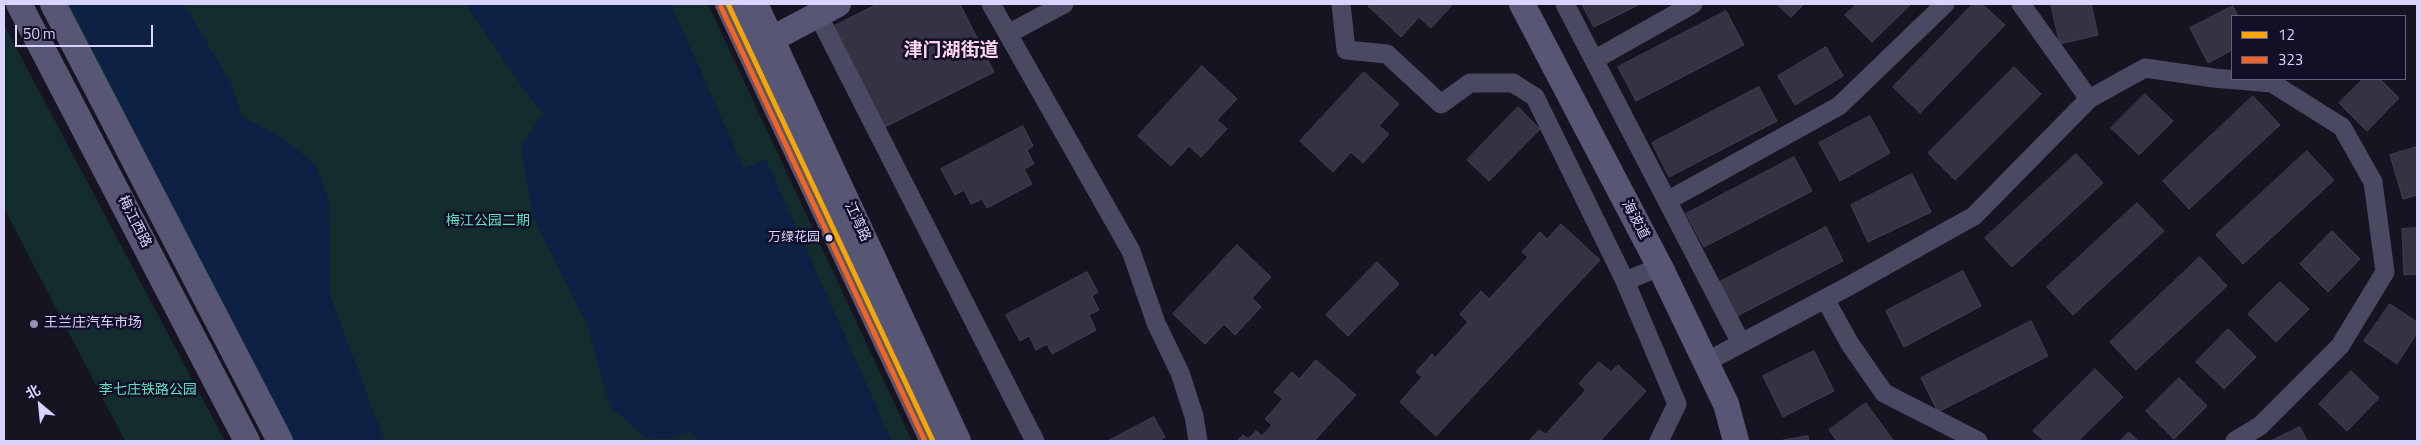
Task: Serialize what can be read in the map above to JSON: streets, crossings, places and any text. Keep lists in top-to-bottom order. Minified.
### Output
{"streets":{"main road":["海波道","梅江西路","江湾路"]},"districts":["津门湖街道"],"parks":["梅江公园二期","李七庄铁路公园"],"places":["万绿花园","王兰庄汽车市场"],"lines":["transit line 12","transit line 323"],"legend":["12","323"],"scale_bar":"50 m","north":"top left"}
